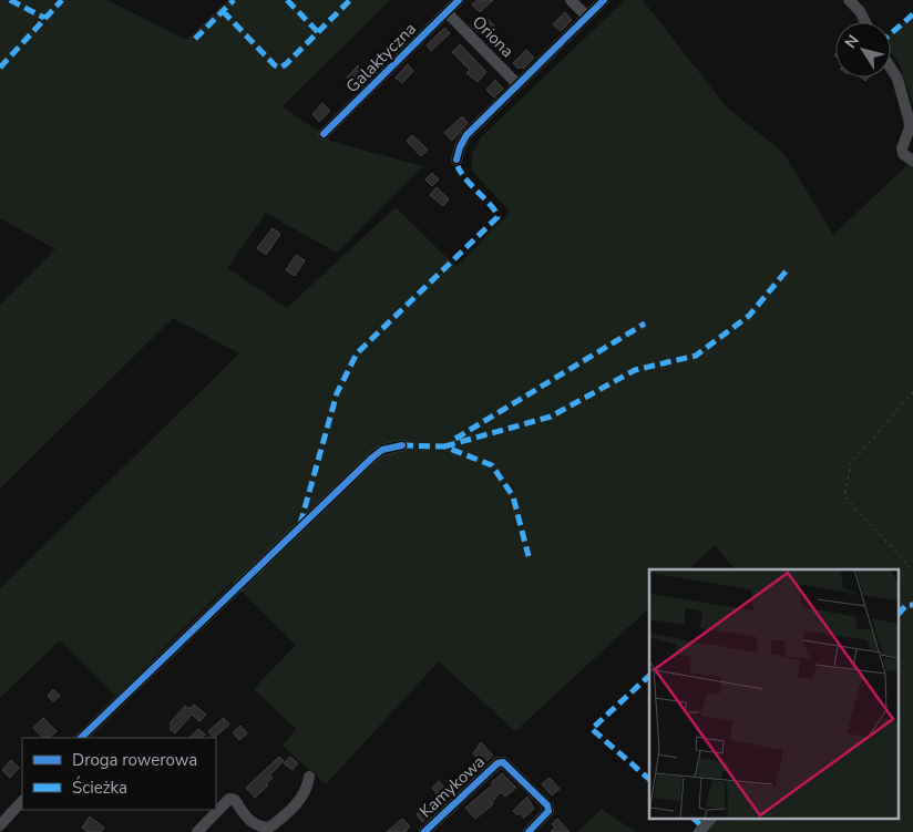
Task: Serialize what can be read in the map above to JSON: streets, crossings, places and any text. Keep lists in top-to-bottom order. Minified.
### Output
{"streets":{"street":["Oriona","Galaktyczna","Kamykowa"]},"crossings":[["Oriona","Galaktyczna"]],"legend":["Droga rowerowa","Ścieżka"],"north":"top left"}
